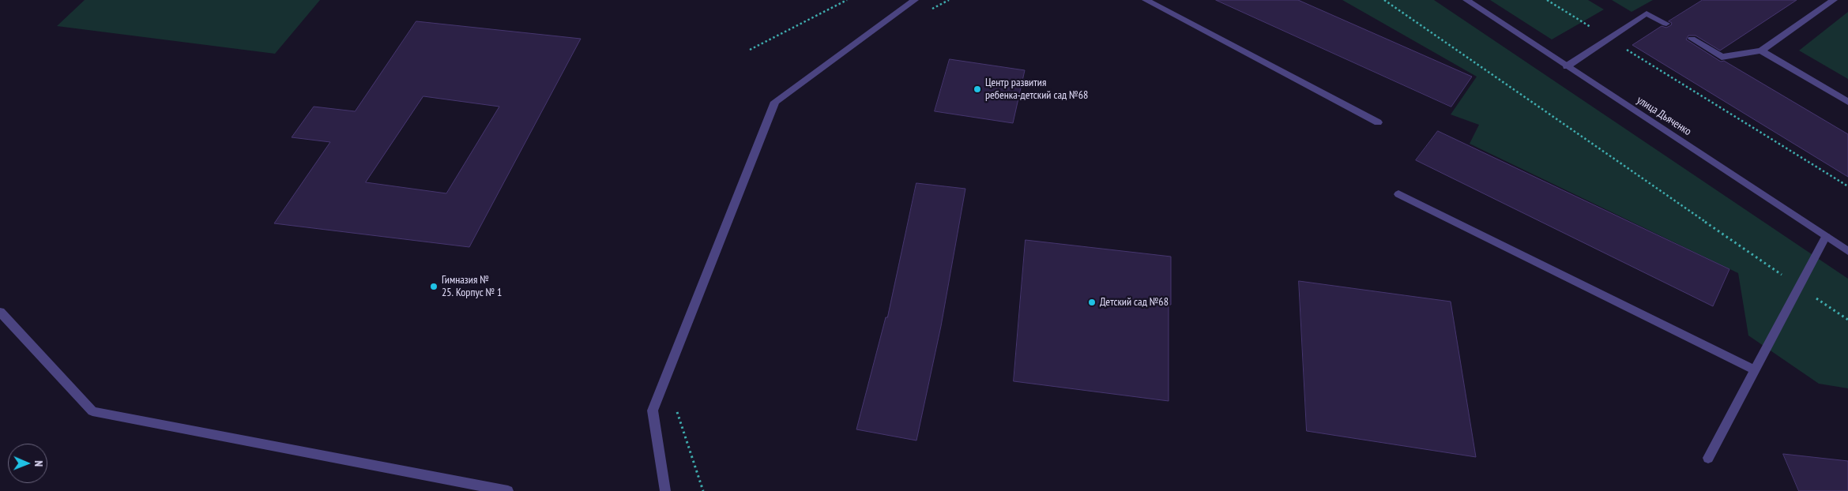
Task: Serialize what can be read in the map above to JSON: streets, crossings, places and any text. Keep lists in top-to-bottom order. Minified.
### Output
{"streets":{"street":["улица Дьяченко"]},"places":["Центр развития ребенка-детский сад №68","Гимназия № 25. Корпус № 1","Детский сад №68"],"north":"right"}
